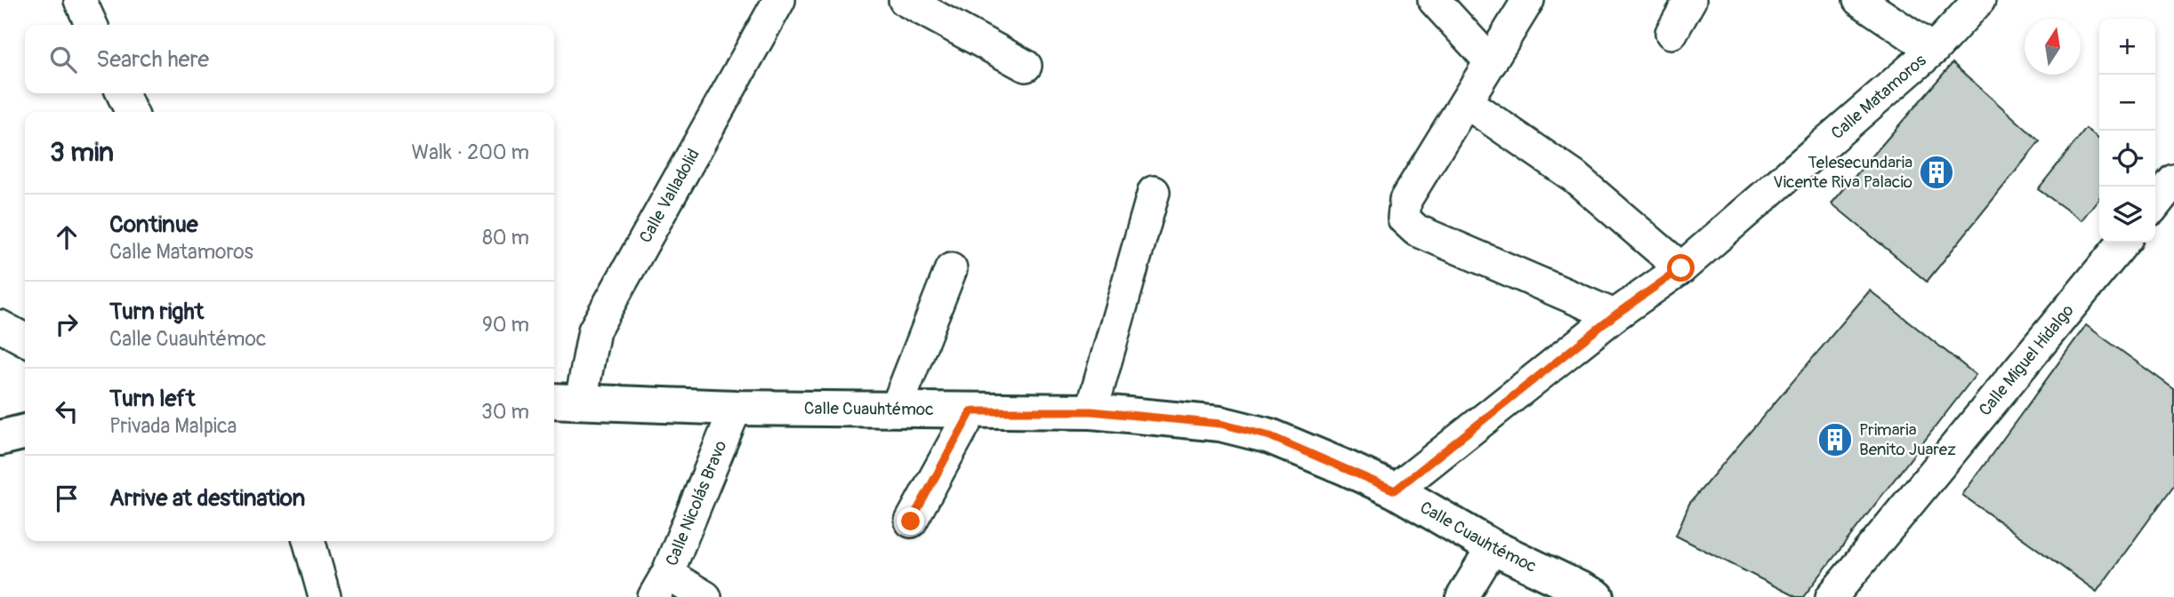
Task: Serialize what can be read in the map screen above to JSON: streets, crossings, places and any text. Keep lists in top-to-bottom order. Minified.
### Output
{"streets":{"main road":["Calle Cuauhtémoc"],"street":["Calle Matamoros","Calle Valladolid","Calle Miguel Hidalgo","Calle Nicolás Bravo"]},"crossings":[["Calle Matamoros","Calle Cuauhtémoc"],["Calle Valladolid","Calle Cuauhtémoc"],["Calle Cuauhtémoc","Calle Nicolás Bravo"]],"places":{"building":["Telesecundaria Vicente Riva Palacio","Primaria Benito Juarez"]},"north":"top","page":{"map_buttons":["+","−"],"search":"Search here","heading":["3 min","Walk · 200 m"],"list":[["Continue","Calle Matamoros","80 m"],["Turn right","Calle Cuauhtémoc","90 m"],["Turn left","Privada Malpica","30 m"],"Arrive at destination"]}}
